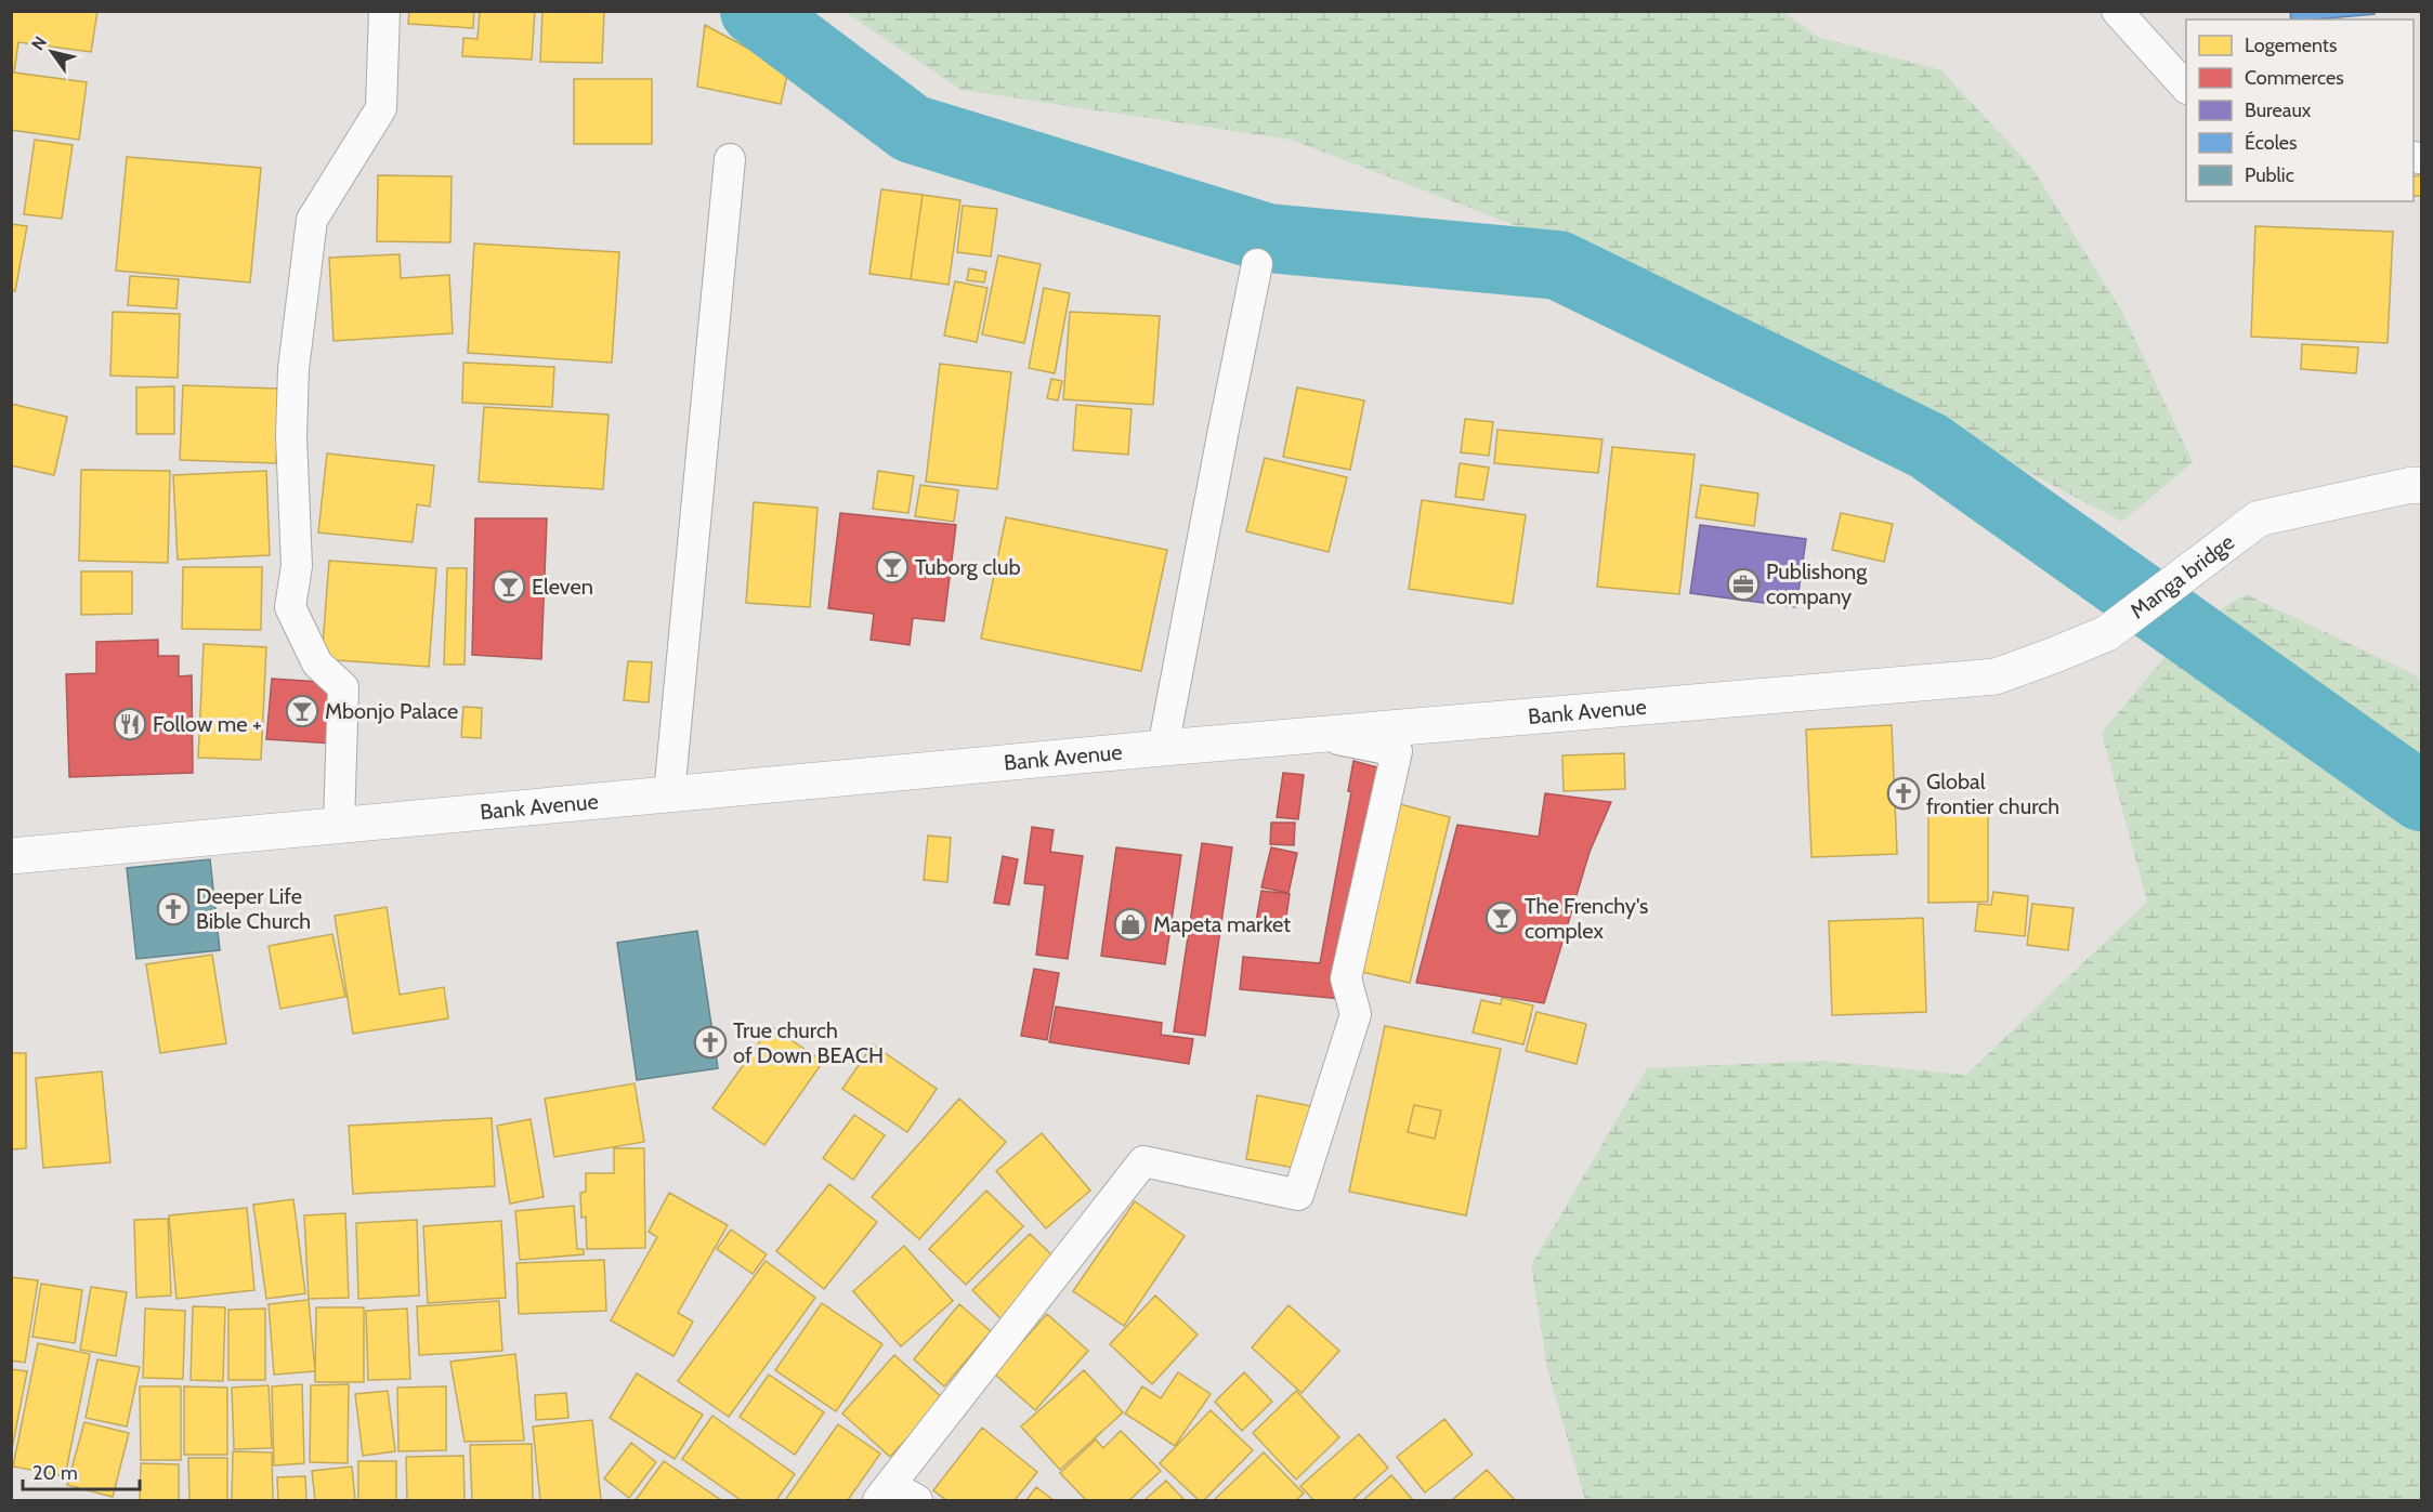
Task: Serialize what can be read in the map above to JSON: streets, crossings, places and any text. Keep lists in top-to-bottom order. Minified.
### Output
{"streets":{"street":["Manga bridge","Bank Avenue"]},"crossings":[["Manga bridge","Bank Avenue"]],"places":{"bar":["Tuborg club","Eleven","Mbonjo Palace","The Frenchy's complex"],"office":["Publishong company"],"restaurant":["Follow me +"],"church":["Global frontier church","Deeper Life Bible Church","True church of Down BEACH"],"shop":["Mapeta market"]},"legend":["Logements","Commerces","Bureaux","Écoles","Public"],"scale_bar":"20 m","north":"top left"}
